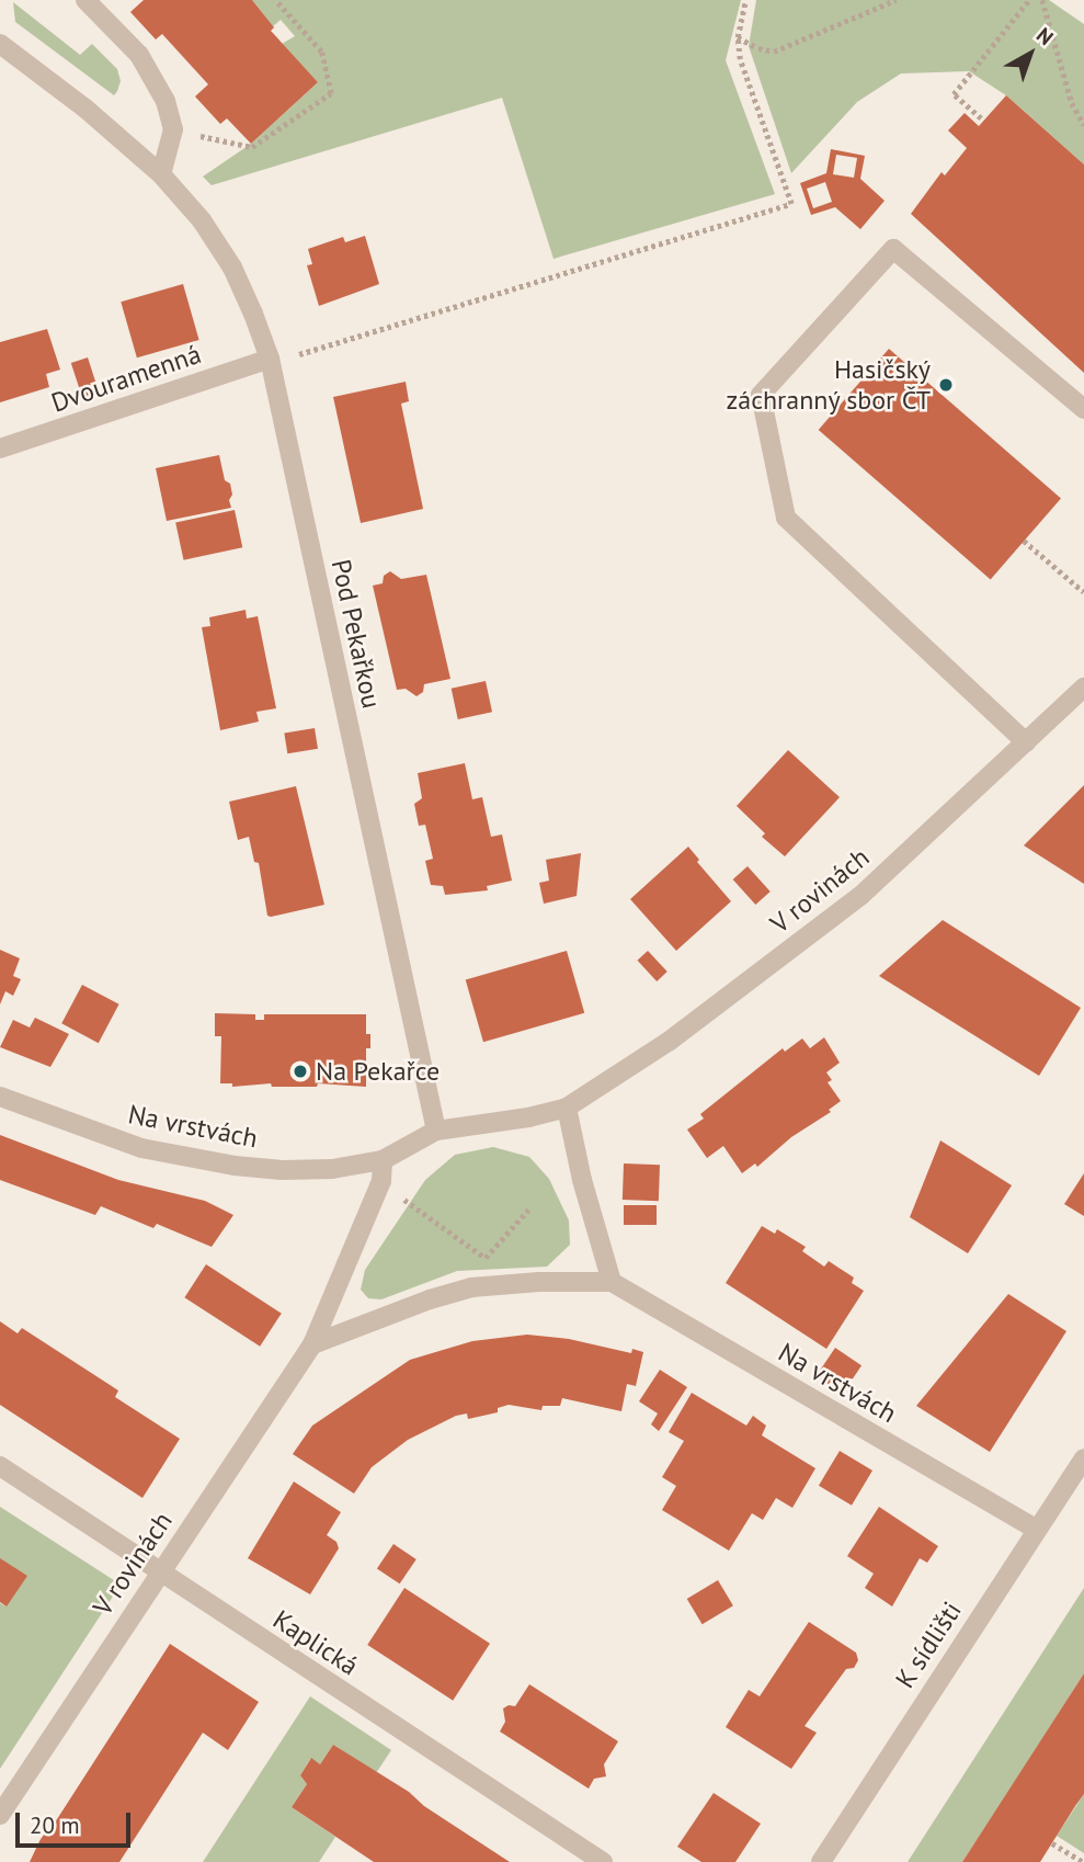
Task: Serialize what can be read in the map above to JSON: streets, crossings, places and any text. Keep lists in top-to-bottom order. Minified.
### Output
{"streets":{"street":["Dvouramenná","Pod Pekařkou","V rovinách","Na vrstvách","Kaplická","K sídlišti"]},"crossings":[["Dvouramenná","Pod Pekařkou"],["Pod Pekařkou","V rovinách"],["V rovinách","Na vrstvách"],["V rovinách","Kaplická"],["Na vrstvách","K sídlišti"]],"places":["Hasičský záchranný sbor ČT","Na Pekařce"],"scale_bar":"20 m","north":"top right"}
